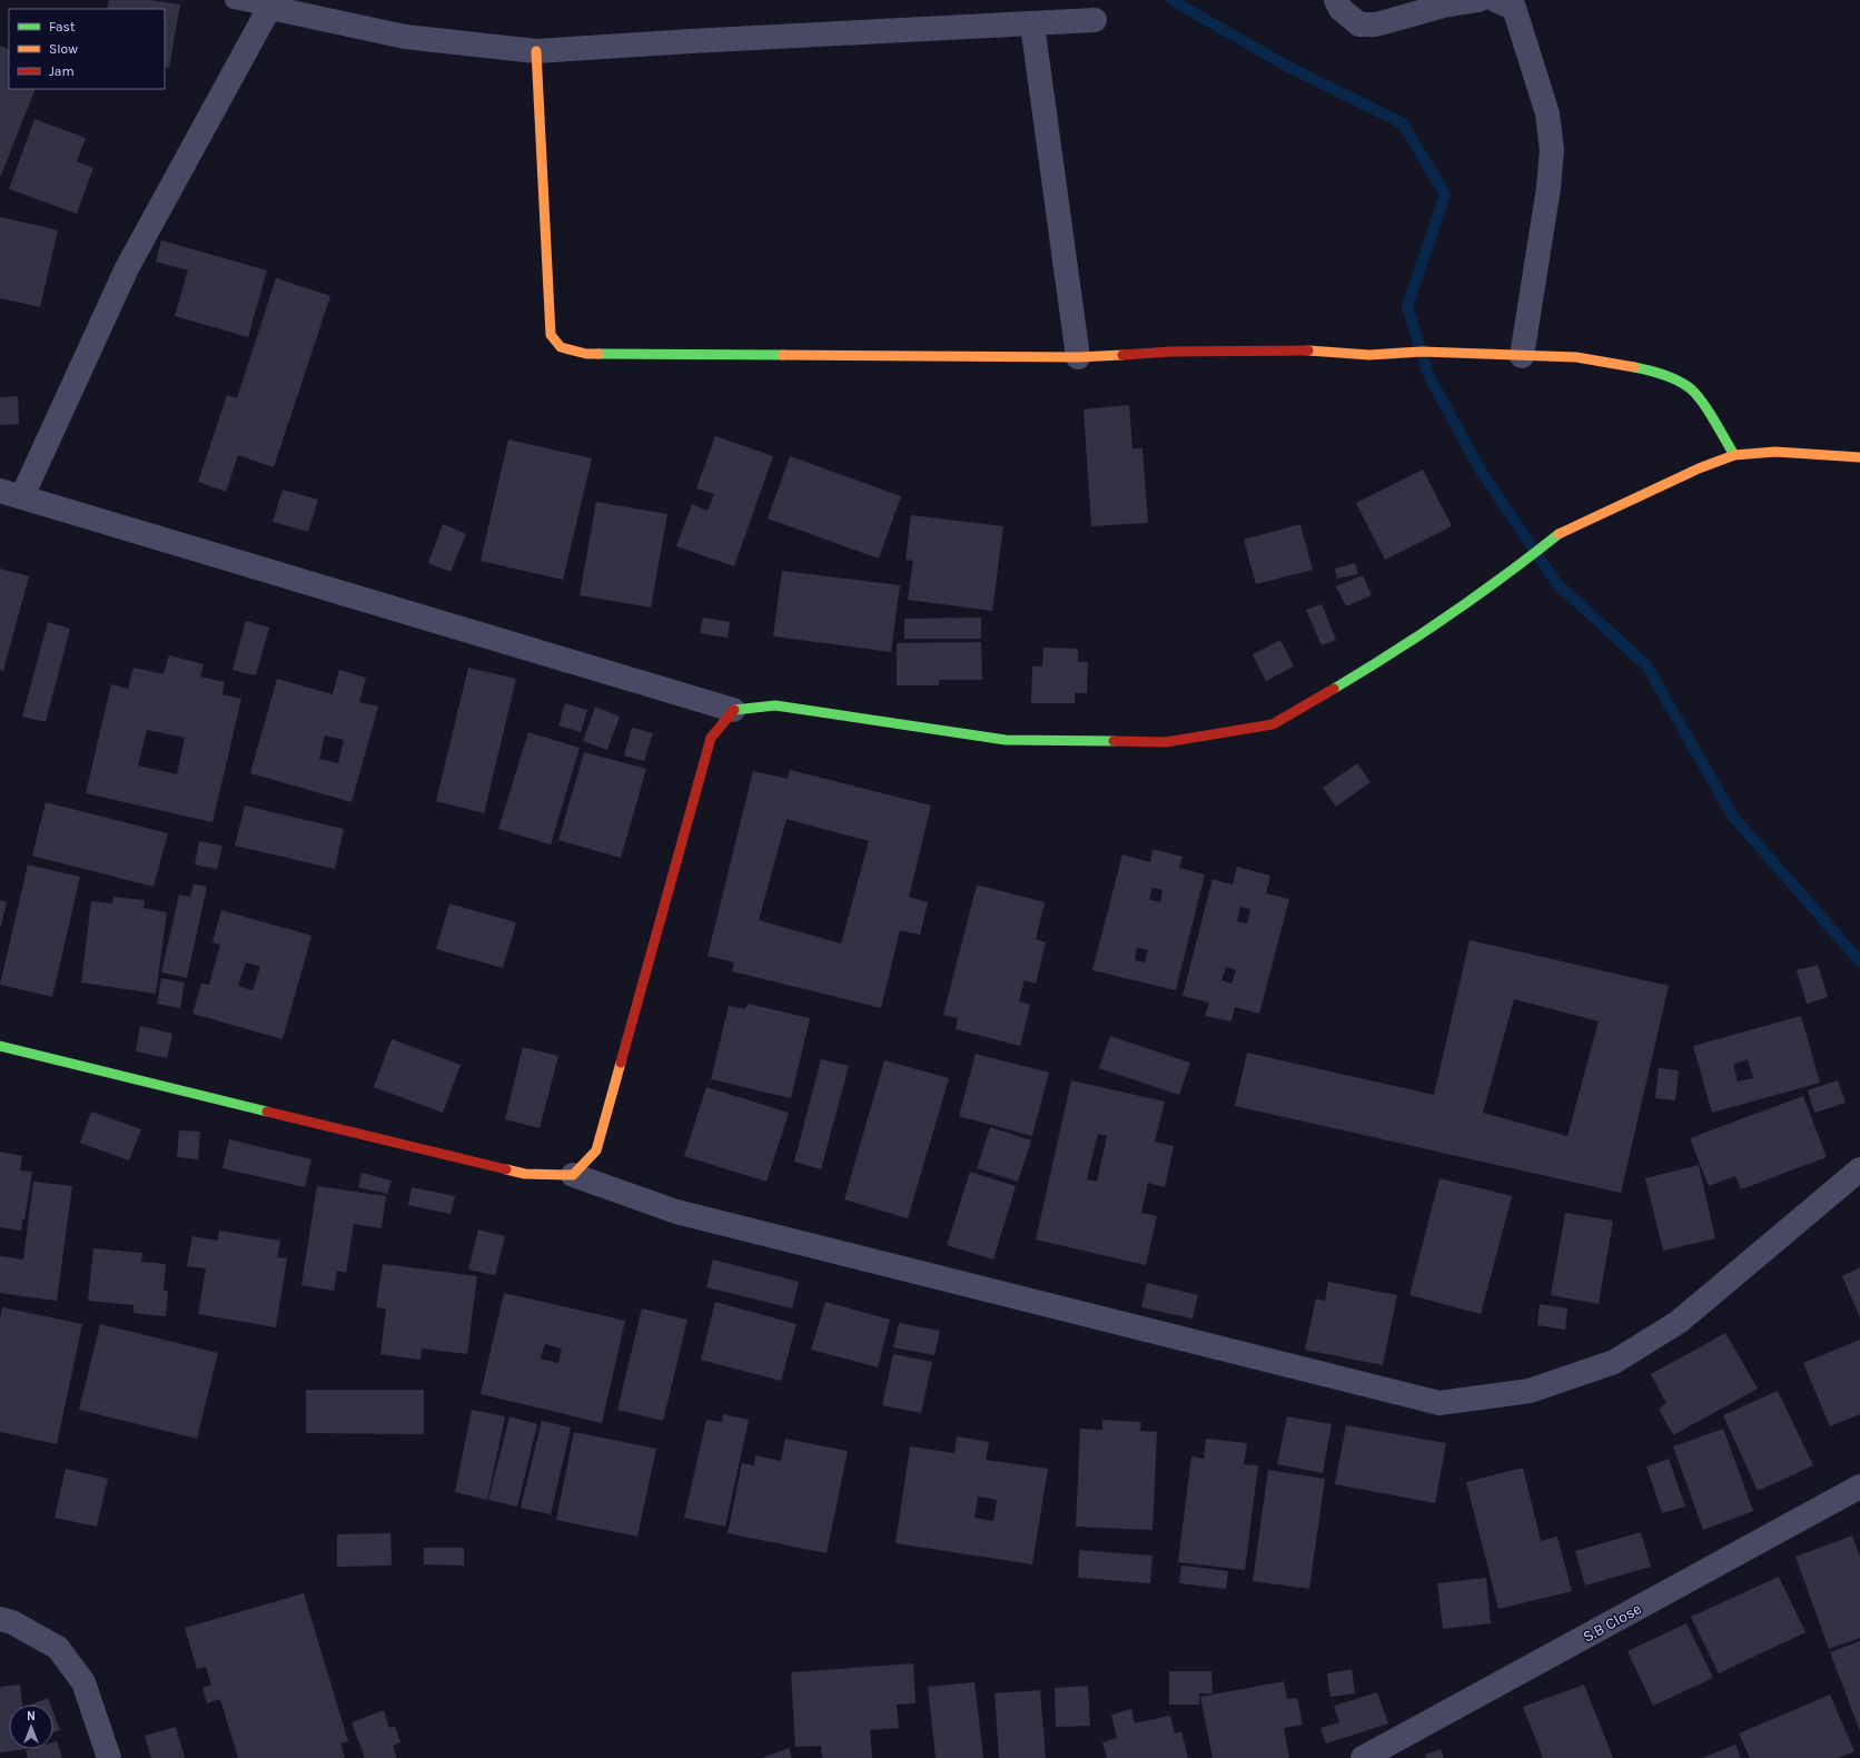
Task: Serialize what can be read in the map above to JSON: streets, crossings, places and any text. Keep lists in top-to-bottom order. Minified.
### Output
{"streets":{"street":["S.B Close"]},"legend":["Fast","Slow","Jam"],"north":"top"}
